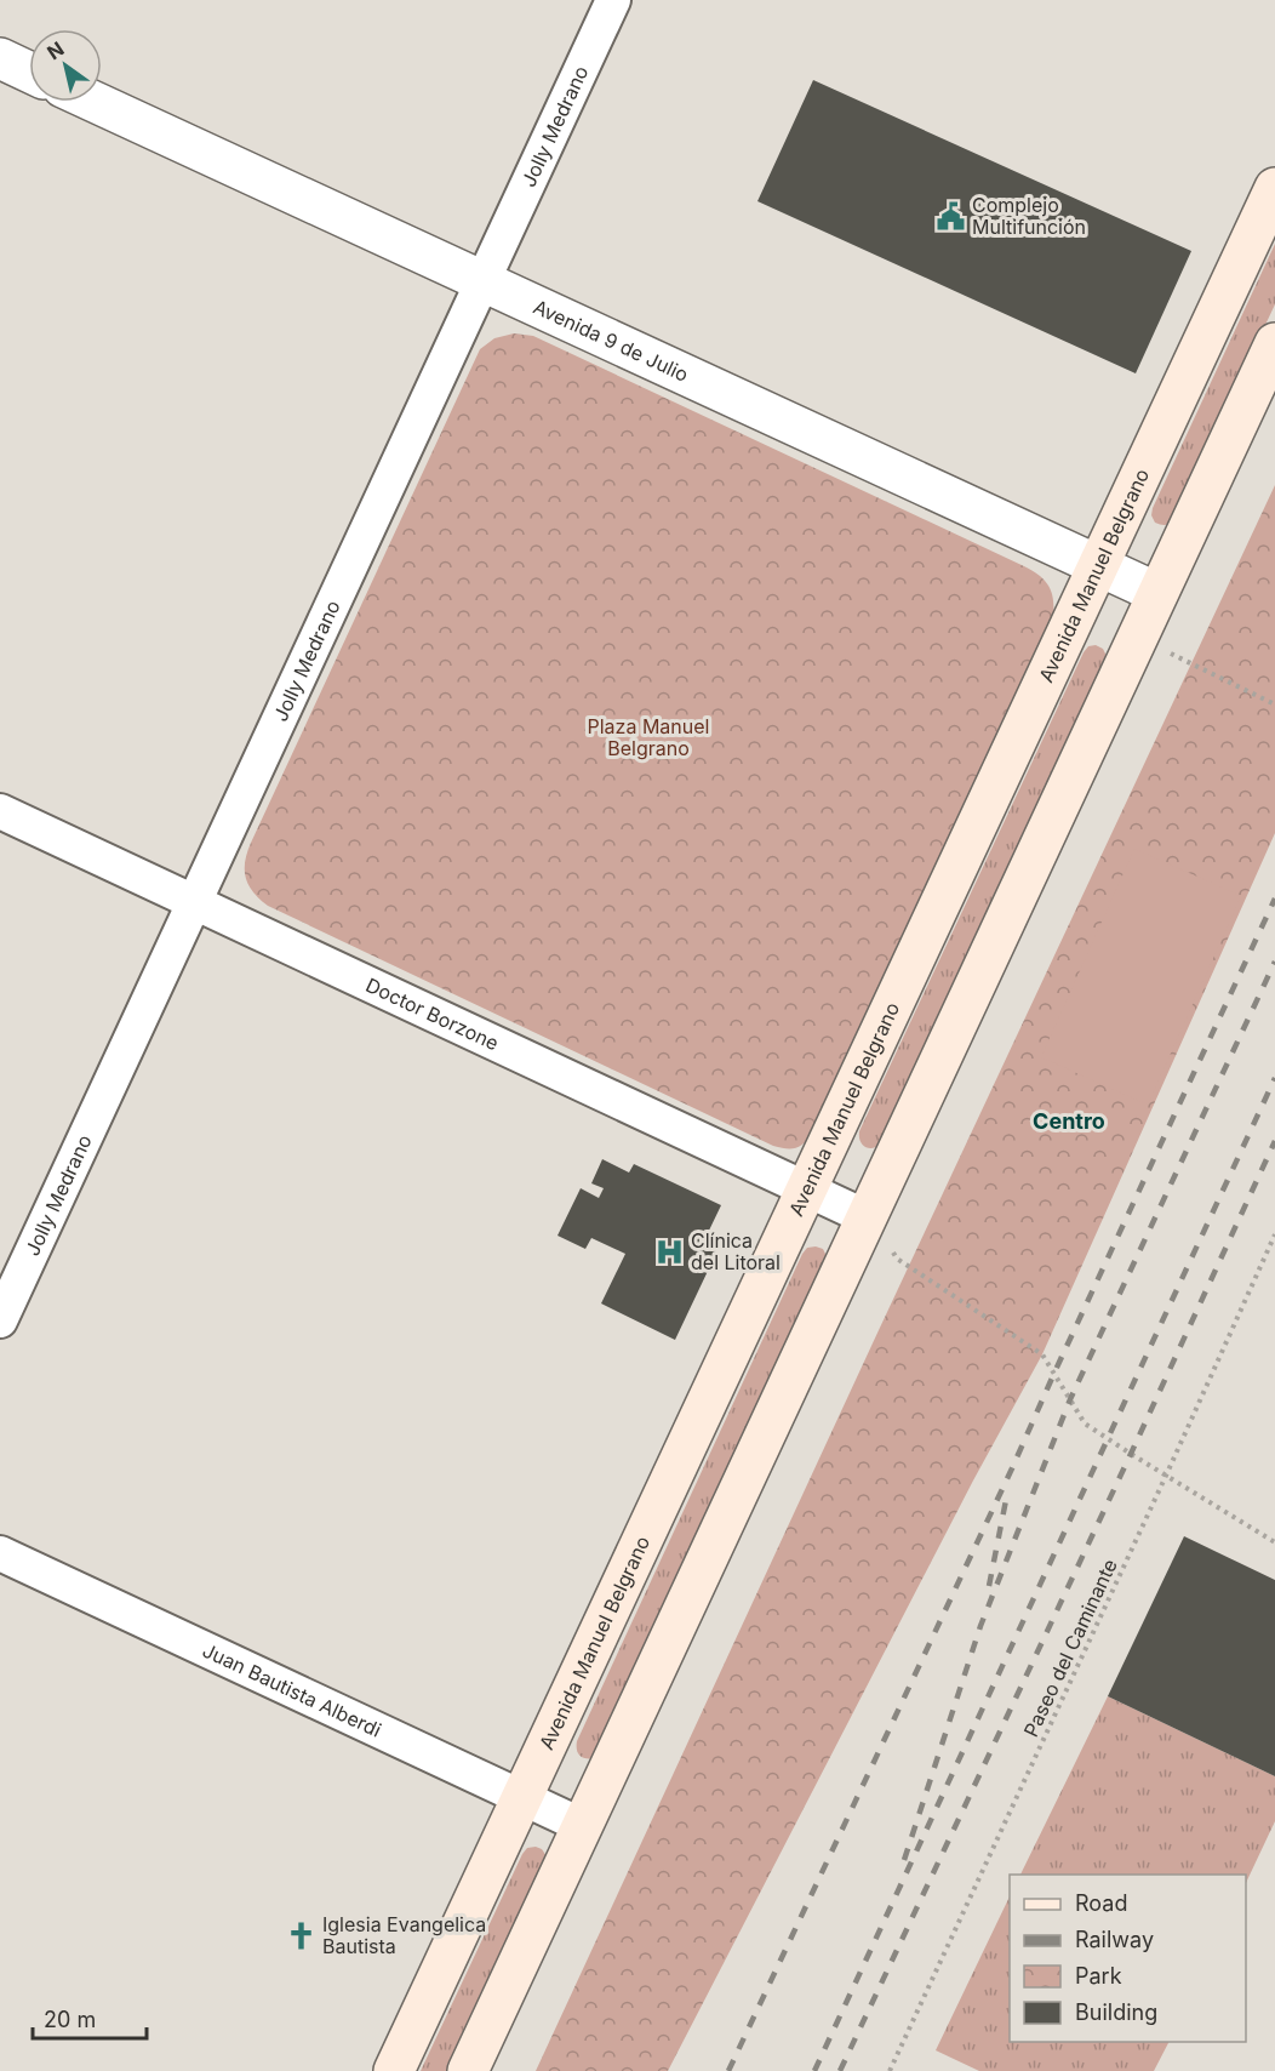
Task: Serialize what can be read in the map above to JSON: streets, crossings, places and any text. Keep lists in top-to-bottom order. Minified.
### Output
{"streets":{"main road":["Avenida Manuel Belgrano"],"street":["Jolly Medrano","Avenida 9 de Julio","Doctor Borzone","Juan Bautista Alberdi"],"path":["Paseo del Caminante"]},"crossings":[["Jolly Medrano","Avenida 9 de Julio"],["Jolly Medrano","Doctor Borzone"],["Avenida 9 de Julio","Avenida Manuel Belgrano"],["Avenida Manuel Belgrano","Doctor Borzone"],["Avenida Manuel Belgrano","Juan Bautista Alberdi"]],"districts":["Centro"],"parks":["Plaza Manuel Belgrano"],"places":{"public building":["Complejo Multifunción"],"hospital":["Clínica del Litoral"],"church":["Iglesia Evangelica Bautista"]},"legend":["Road","Railway","Park","Building"],"scale_bar":"20 m","north":"top left"}
